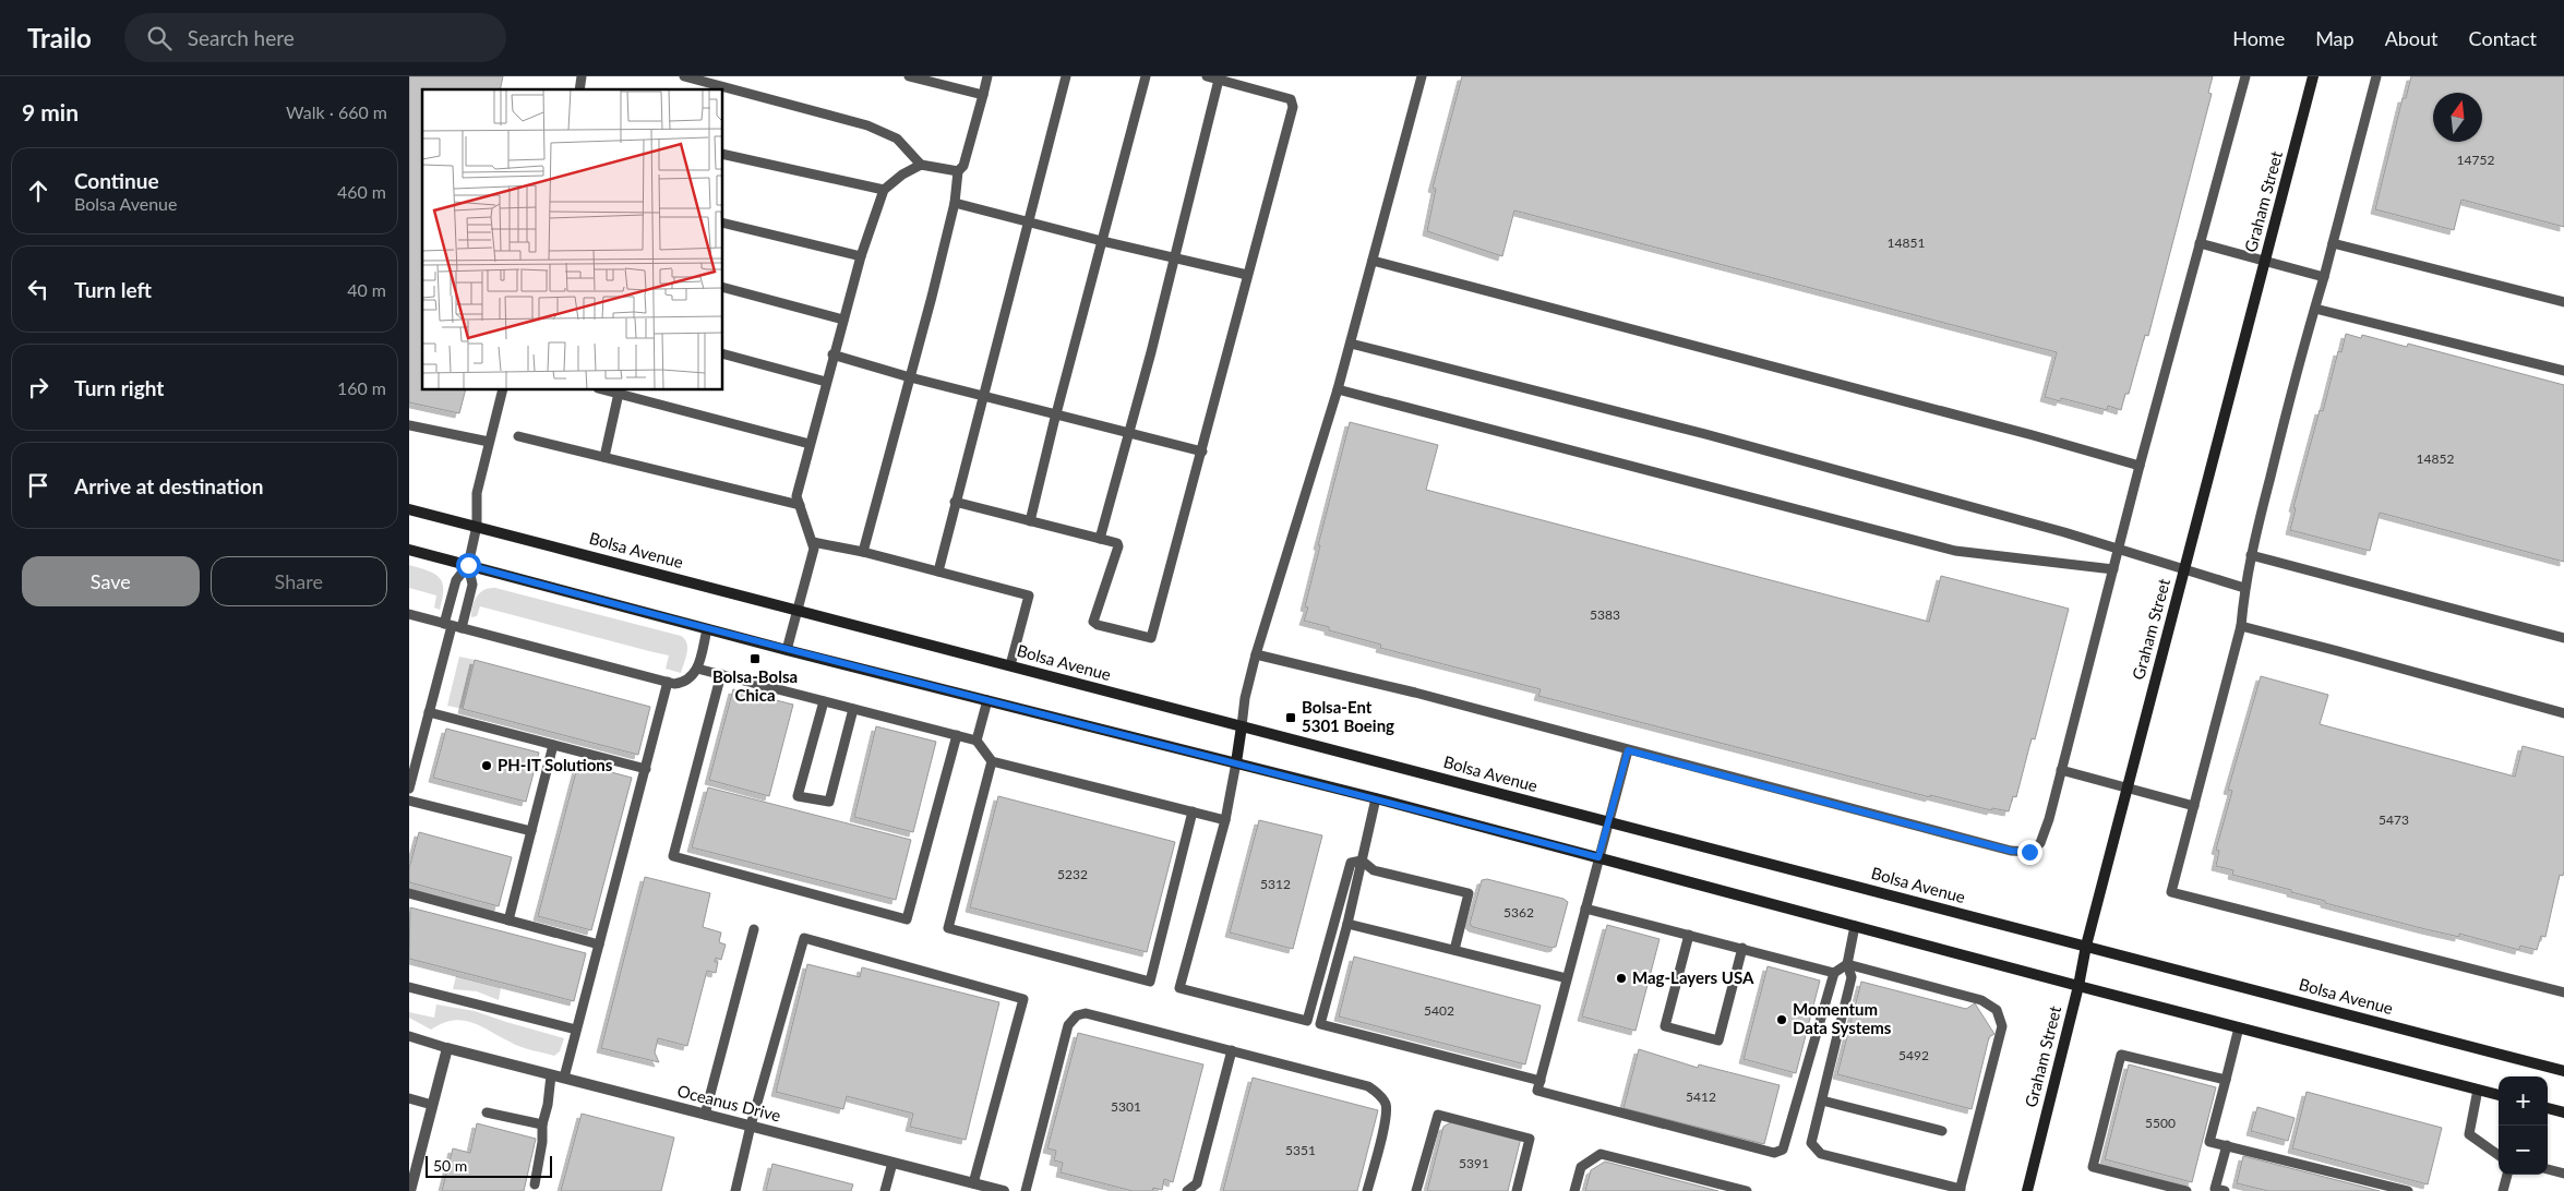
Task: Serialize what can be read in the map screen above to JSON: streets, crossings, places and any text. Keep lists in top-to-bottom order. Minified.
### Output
{"streets":{"main road":["Graham Street","Bolsa Avenue"],"street":["Oceanus Drive"]},"crossings":[["Graham Street","Bolsa Avenue"]],"places":{"transit":["Bolsa-Bolsa Chica","Bolsa-Ent 5301 Boeing"],"other":["PH-IT Solutions","Mag-Layers USA","Momentum Data Systems"]},"house_numbers":["14752","14851","14852","5383","5473","5232","5312","5362","5402","5492","5412","5301","5500","5351","5391"],"scale_bar":"50 m","north":"top","page":{"header":"Trailo","search":"Search here","nav":["Home","Map","About","Contact"],"heading":["9 min","Walk · 660 m"],"list":[["Continue","Bolsa Avenue","460 m"],["Turn left","40 m"],["Turn right","160 m"],"Arrive at destination"],"buttons":["Save","Share"],"map_buttons":["+","−"],"scale":"50 m"}}
